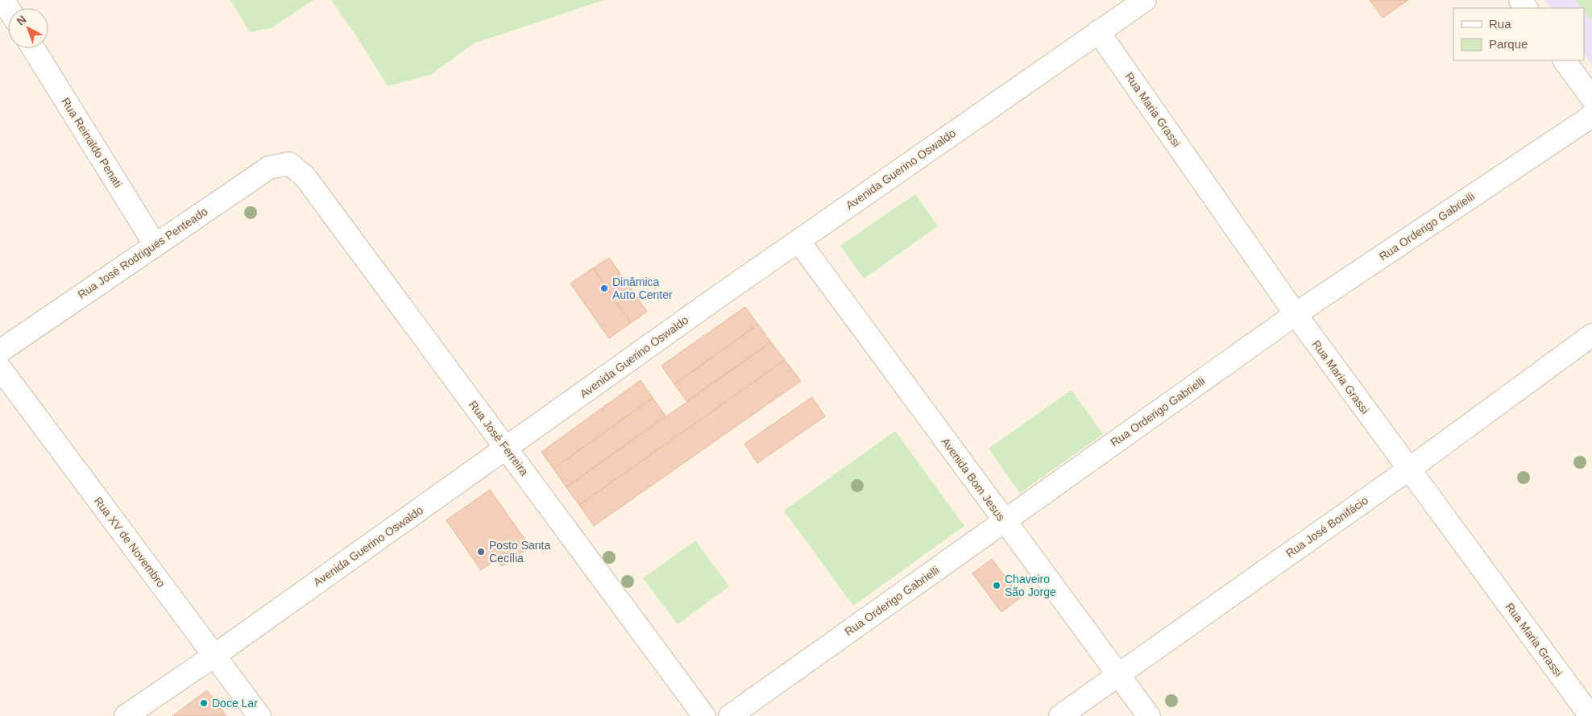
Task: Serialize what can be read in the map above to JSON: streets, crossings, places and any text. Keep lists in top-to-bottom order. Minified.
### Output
{"streets":{"street":["Rua Maria Grassi","Rua Reinaldo Penati","Avenida Guerino Oswaldo","Rua Orderigo Gabrielli","Rua José Rodrigues Penteado","Rua José Ferreira","Avenida Bom Jesus","Rua José Bonifácio","Rua XV de Novembro"]},"crossings":[["Rua Maria Grassi","Avenida Guerino Oswaldo"],["Rua Maria Grassi","Rua Orderigo Gabrielli"],["Rua Maria Grassi","Rua José Bonifácio"],["Rua Reinaldo Penati","Rua José Rodrigues Penteado"],["Avenida Guerino Oswaldo","Rua José Ferreira"],["Avenida Guerino Oswaldo","Avenida Bom Jesus"],["Avenida Guerino Oswaldo","Rua XV de Novembro"],["Rua Orderigo Gabrielli","Avenida Bom Jesus"],["Rua José Rodrigues Penteado","Rua José Ferreira"],["Avenida Bom Jesus","Rua José Bonifácio"]],"places":["Dinâmica Auto Center","Posto Santa Cecília","Chaveiro São Jorge","Doce Lar"],"legend":["Rua","Parque"],"north":"top left"}
